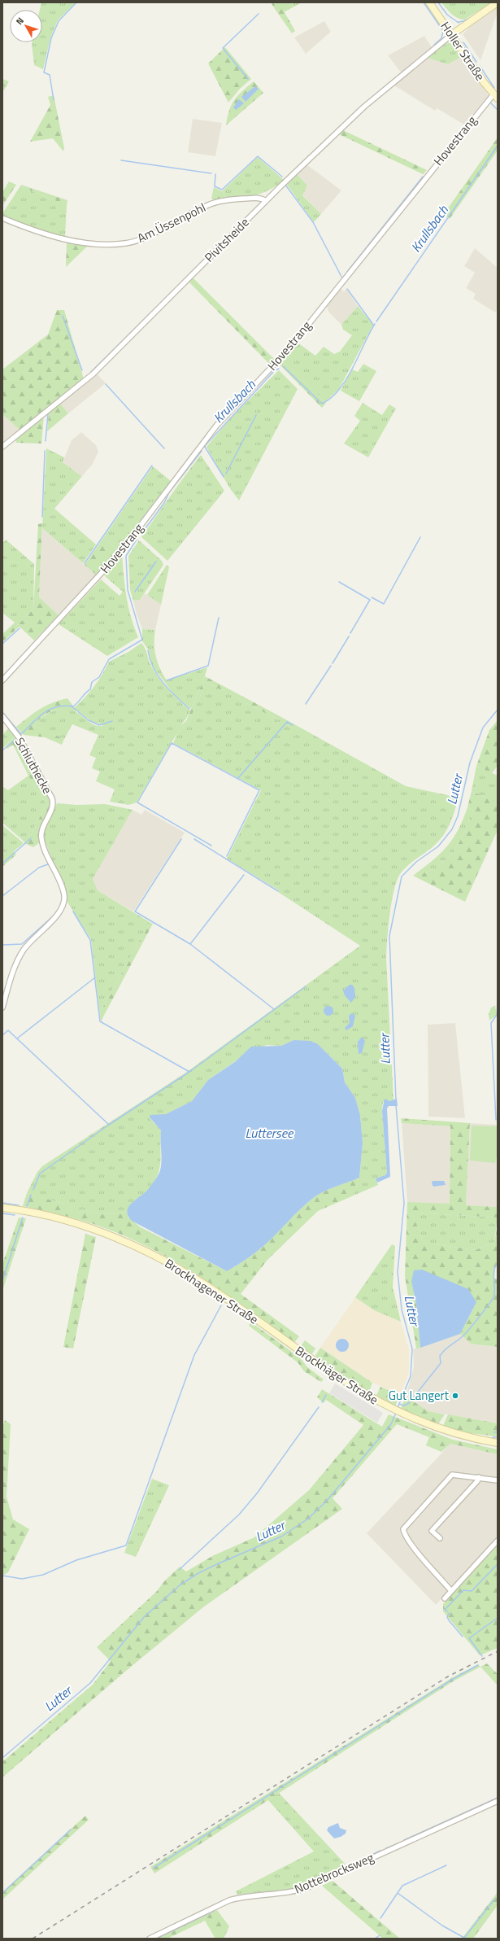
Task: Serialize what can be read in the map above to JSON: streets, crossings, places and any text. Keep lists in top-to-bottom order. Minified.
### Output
{"streets":{"main road":["Holler Straße","Brockhagener Straße","Brockhäger Straße"],"street":["Hovestrang","Am Üssenpohl","Pivitsheide","Schluthecke","Nottebrocksweg"]},"crossings":[["Holler Straße","Hovestrang"],["Holler Straße","Pivitsheide"],["Am Üssenpohl","Pivitsheide"],["Brockhagener Straße","Brockhäger Straße"]],"water":["Krullsbach","Lutter","Luttersee"],"places":["Gut Langert"],"north":"top left"}
